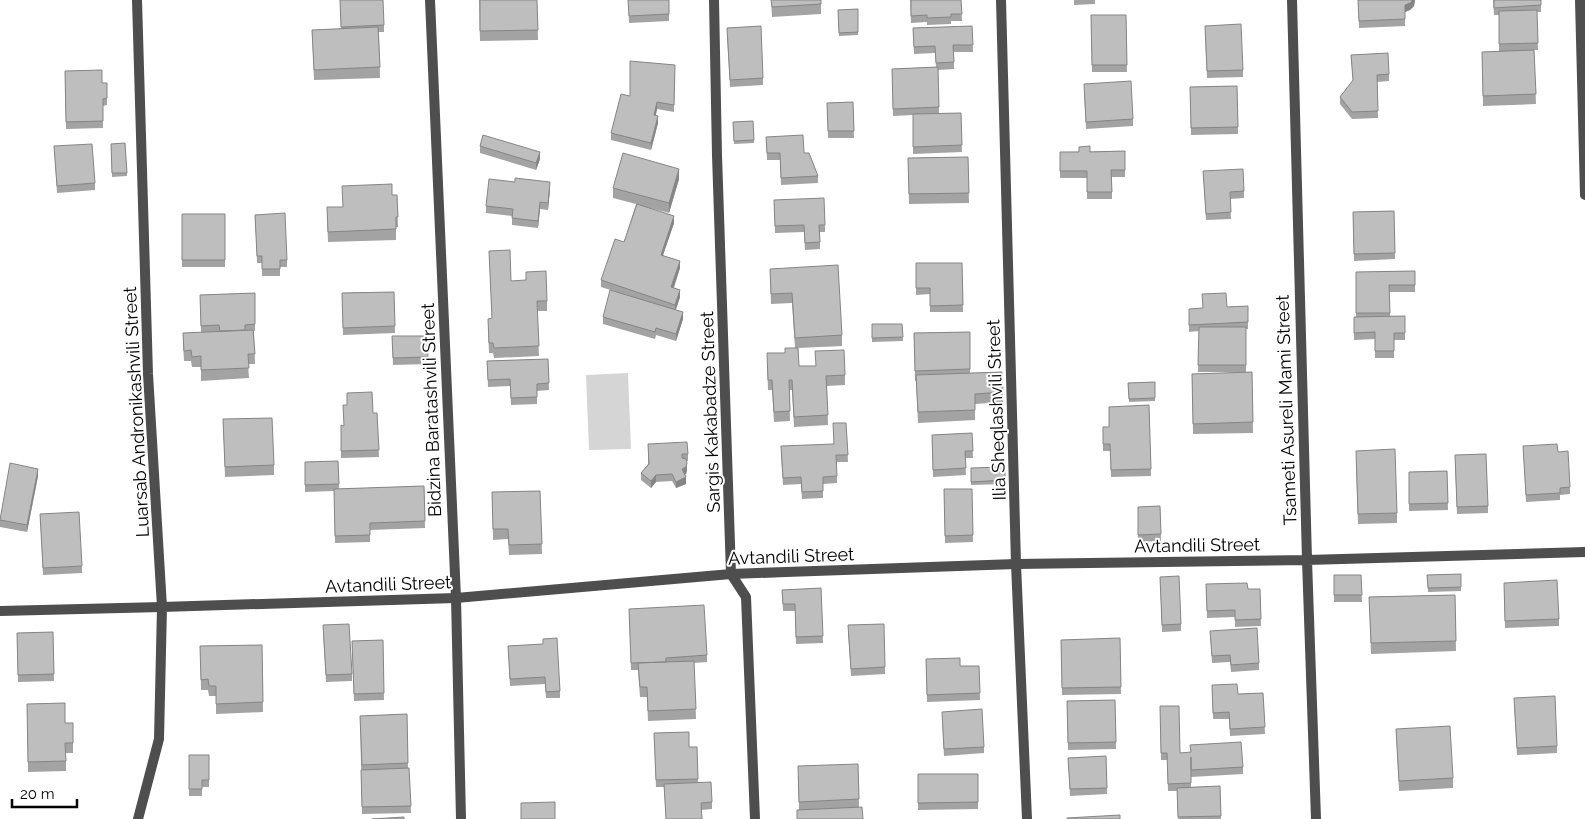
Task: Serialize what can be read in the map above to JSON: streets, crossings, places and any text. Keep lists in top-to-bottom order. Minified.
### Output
{"streets":{"street":["Bidzina Baratashvili Street","Ilia Sheqlashvili Street","Tsameti Asureli Mami Street","Luarsab Andronikashvili Street","Sargis Kakabadze Street","Avtandili Street"]},"crossings":[["Bidzina Baratashvili Street","Avtandili Street"],["Ilia Sheqlashvili Street","Avtandili Street"],["Tsameti Asureli Mami Street","Avtandili Street"],["Luarsab Andronikashvili Street","Avtandili Street"],["Sargis Kakabadze Street","Avtandili Street"]],"scale_bar":"20 m"}
